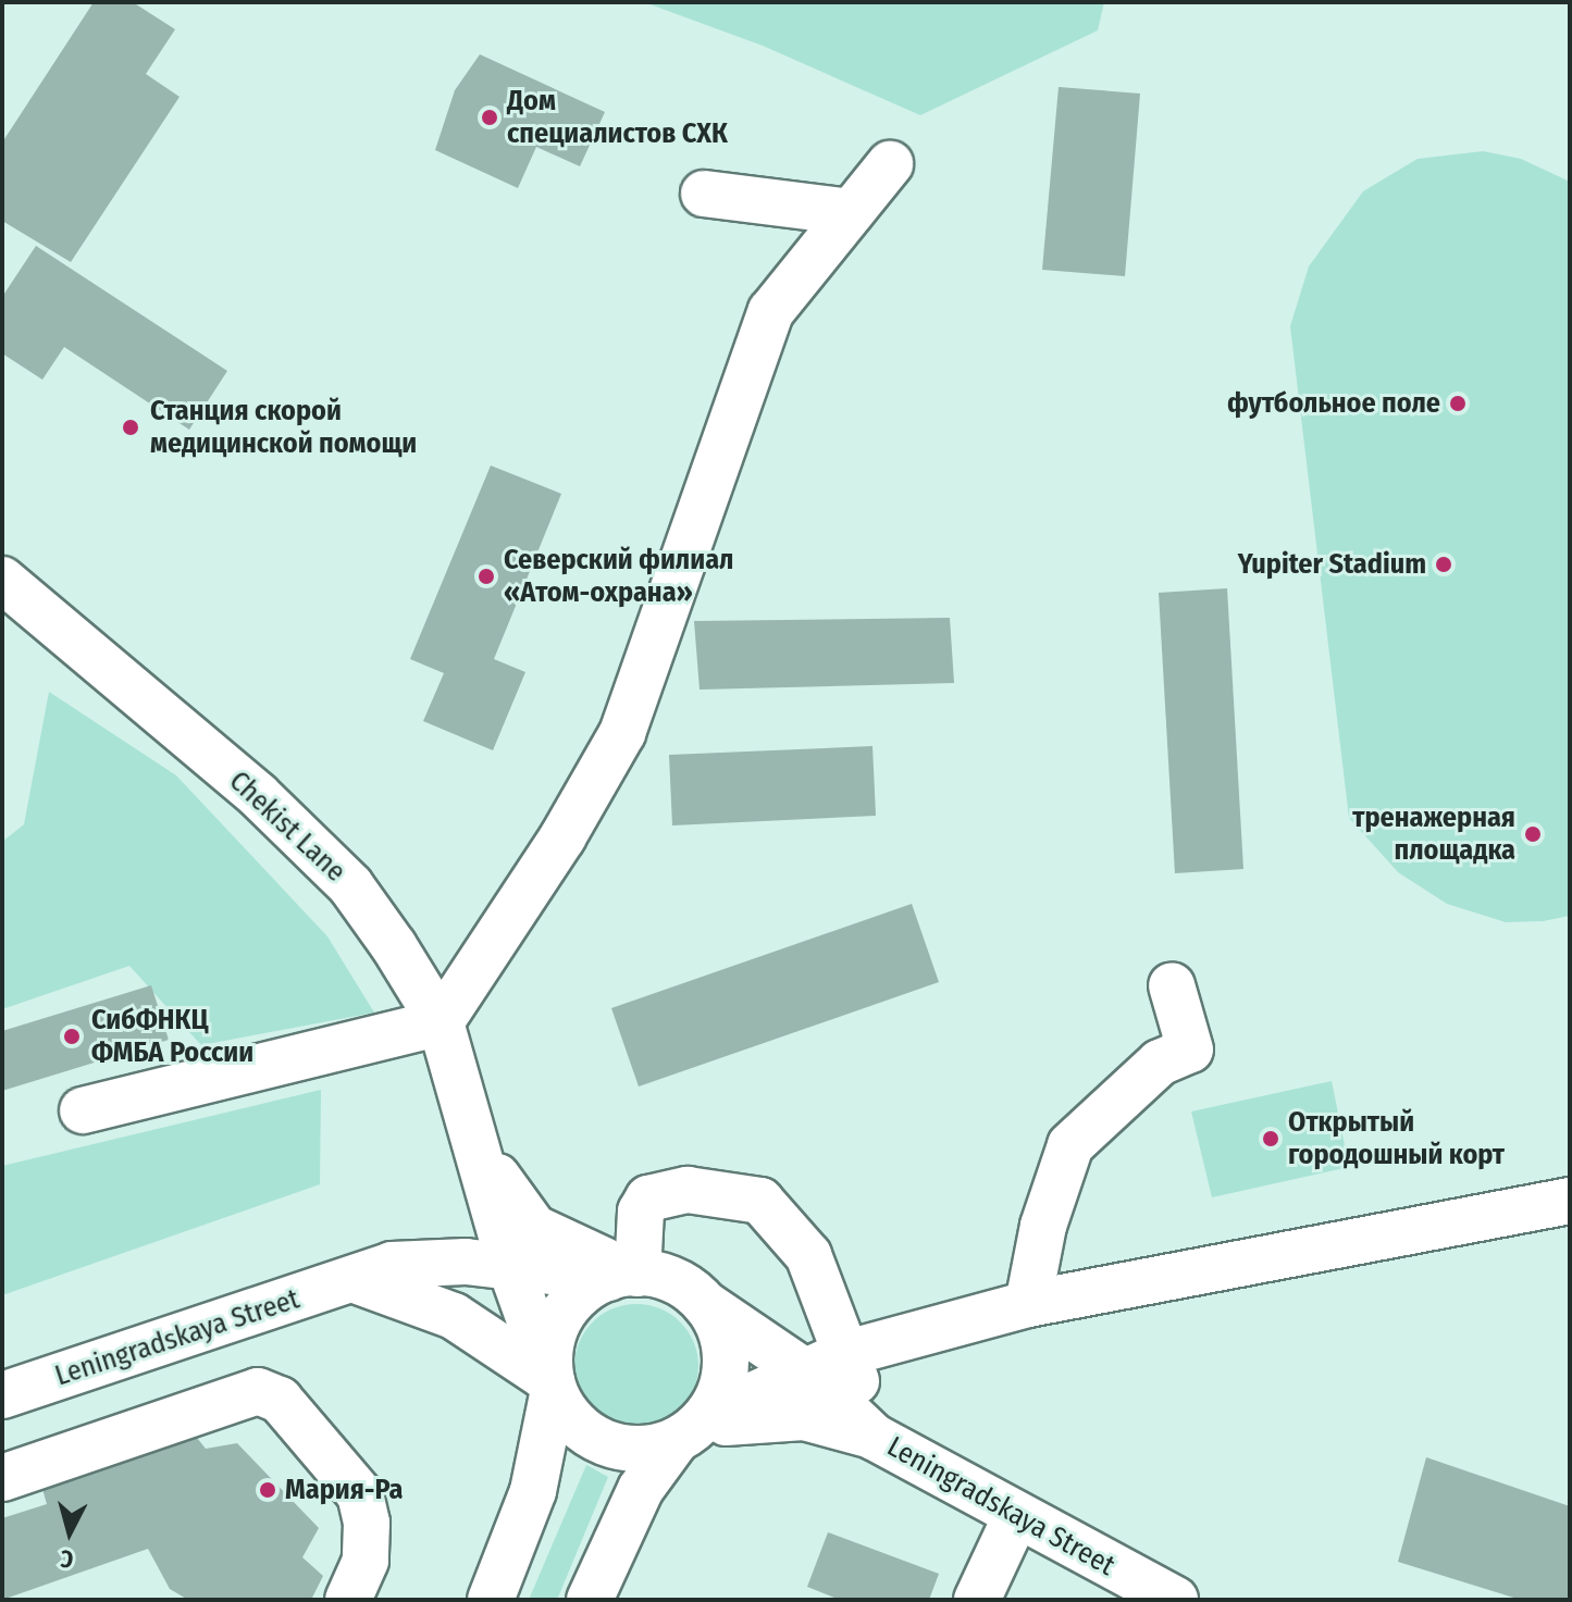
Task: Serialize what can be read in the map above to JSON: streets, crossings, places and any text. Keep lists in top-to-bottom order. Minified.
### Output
{"streets":{"street":["Chekist Lane","Leningradskaya Street"]},"crossings":[["Chekist Lane","Leningradskaya Street"]],"places":["Дом специалистов СХК","футбольное поле","Станция скорой медицинской помощи","Yupiter Stadium","Северский филиал «Атом-охрана»","тренажерная площадка","СибФНКЦ ФМБА России","Открытый городошный корт","Мария-Ра"],"north":"bottom"}
